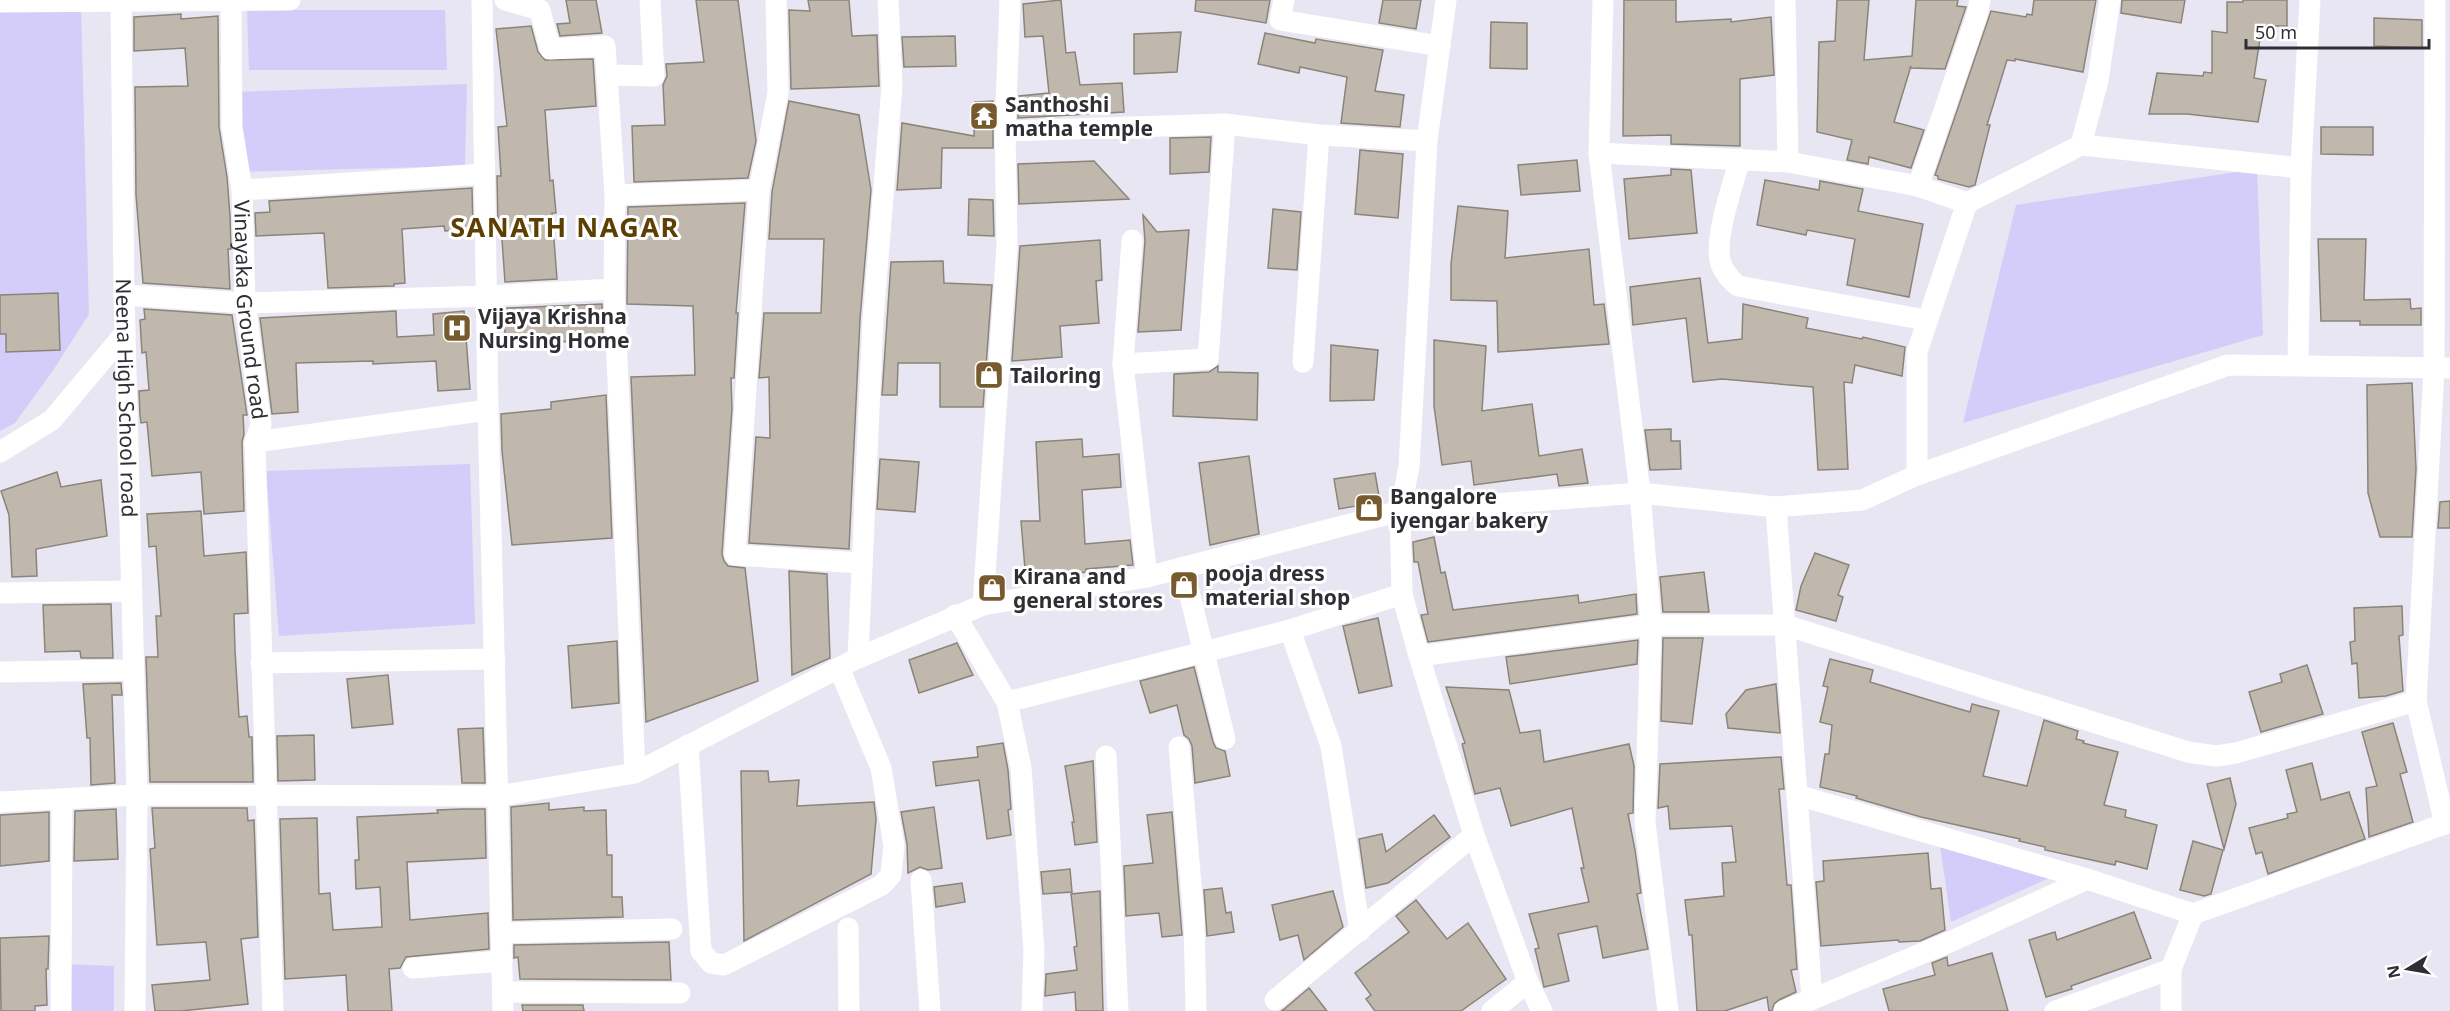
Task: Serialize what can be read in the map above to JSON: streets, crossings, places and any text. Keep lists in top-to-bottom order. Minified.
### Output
{"streets":{"street":["Vinayaka Ground road","Neena High School road"]},"districts":["SANATH NAGAR"],"places":{"temple":["Santhoshi matha temple"],"hospital":["Vijaya Krishna Nursing Home"],"shop":["Tailoring","Bangalore iyengar bakery","pooja dress material shop","Kirana and general stores"]},"scale_bar":"50 m","north":"left"}
